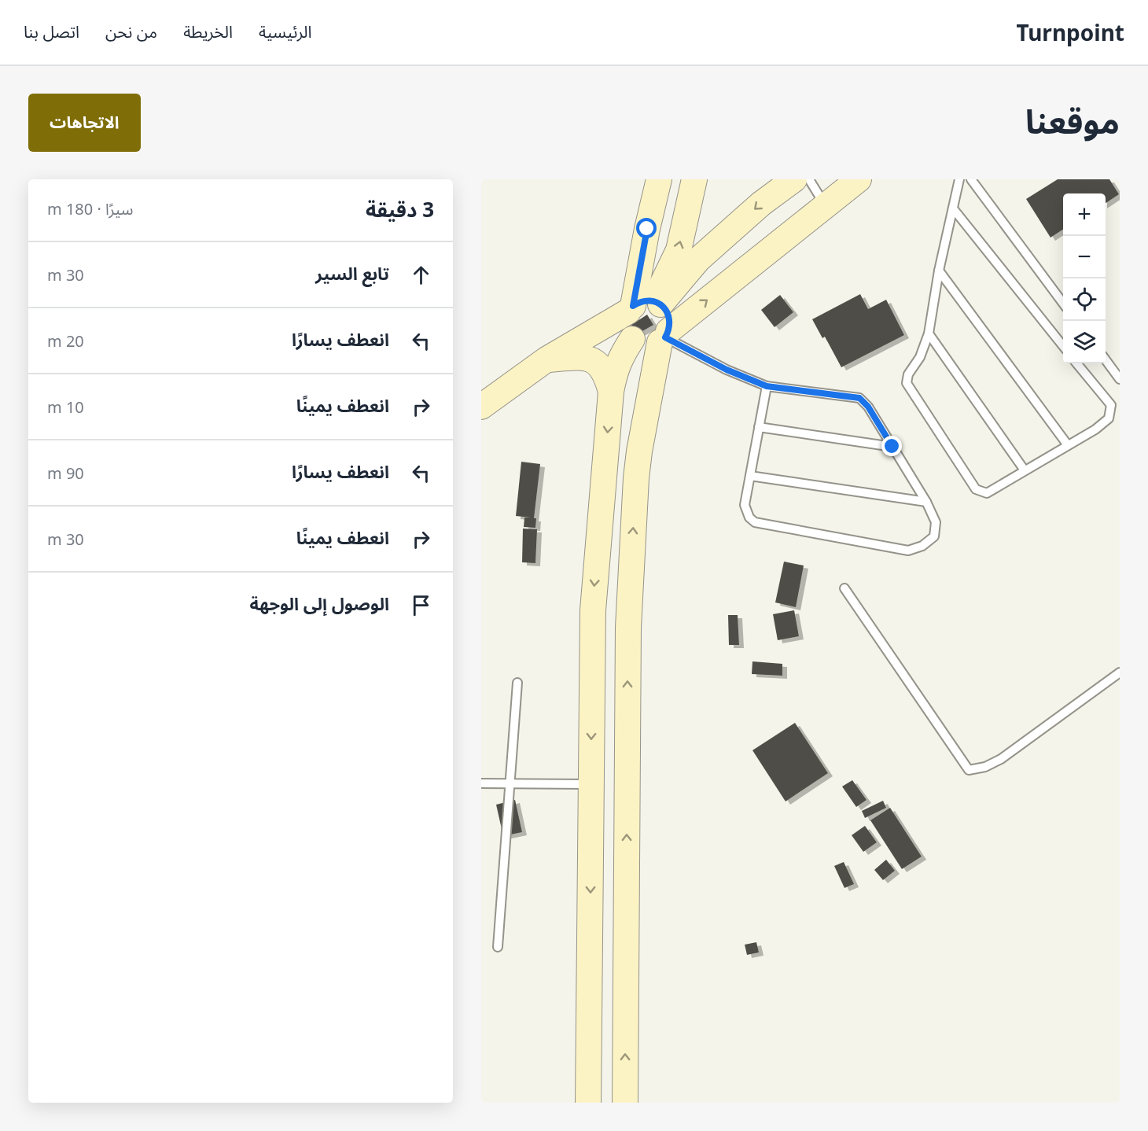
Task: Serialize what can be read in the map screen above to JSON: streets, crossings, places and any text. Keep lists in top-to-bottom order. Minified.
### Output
{"page":{"header":"Turnpoint","nav":["الرئيسية","الخريطة","من نحن","اتصل بنا"],"title":"موقعنا","buttons":"الاتجاهات","heading":["3 دقيقة","سيرًا · 180 m"],"map_buttons":["+","−"],"list":[["تابع السير","30 m"],["انعطف يسارًا","20 m"],["انعطف يمينًا","10 m"],["انعطف يسارًا","90 m"],["انعطف يمينًا","30 m"],"الوصول إلى الوجهة"]}}
